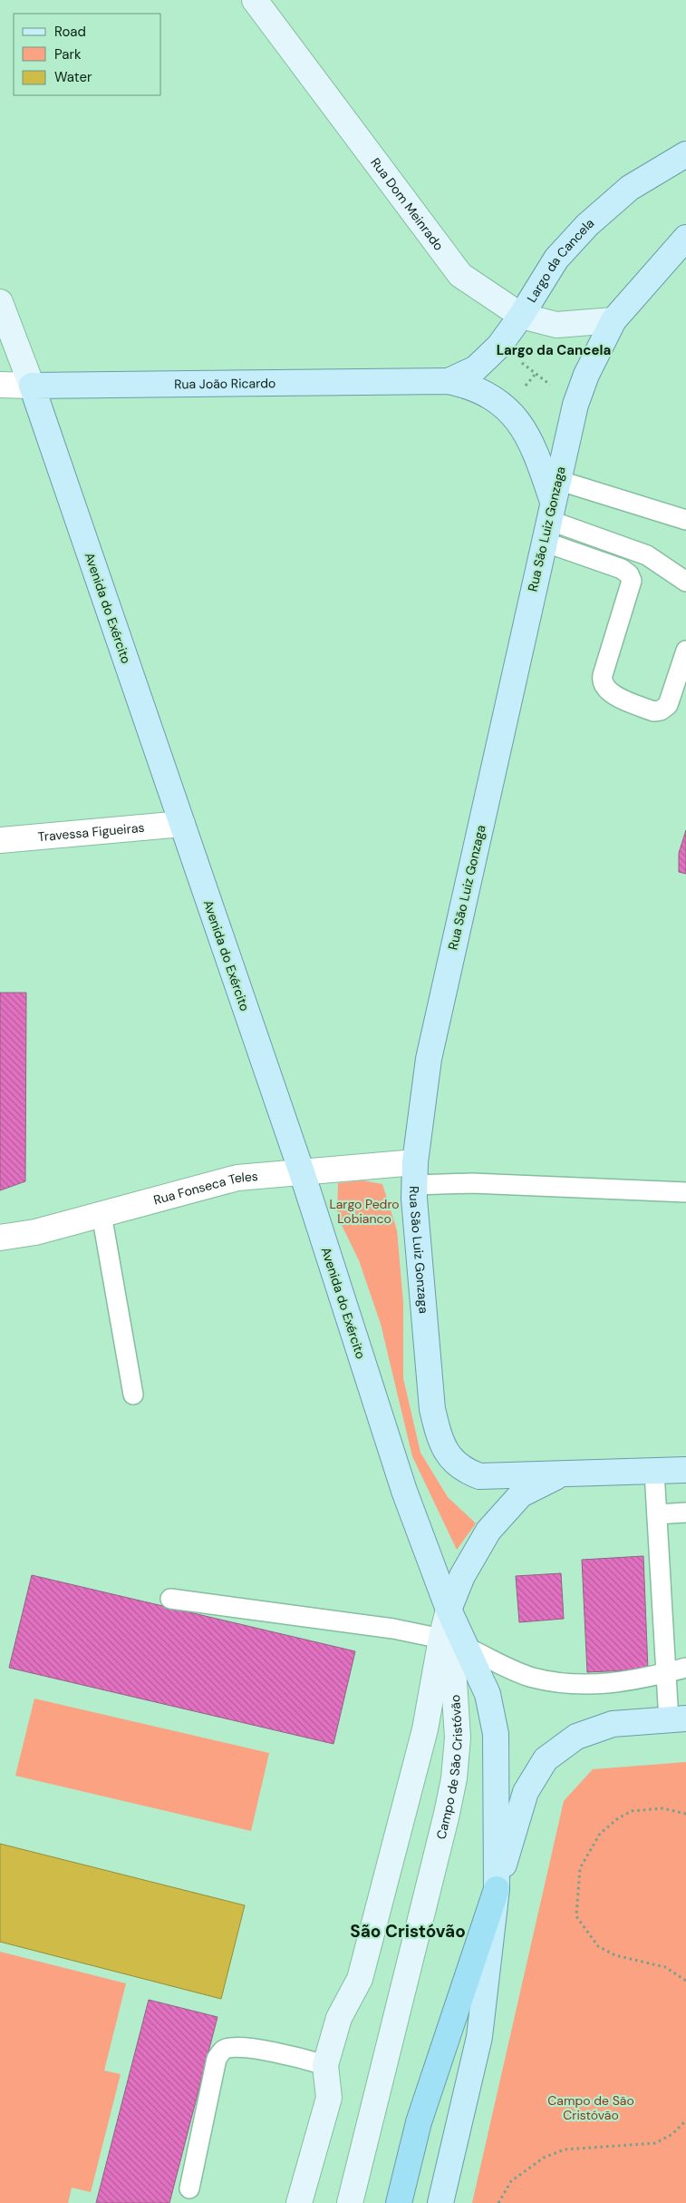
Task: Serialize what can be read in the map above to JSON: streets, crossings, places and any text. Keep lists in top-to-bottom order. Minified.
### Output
{"streets":{"main road":["Largo da Cancela","Rua João Ricardo","Rua São Luiz Gonzaga","Avenida do Exército"],"street":["Rua Dom Meinrado","Travessa Figueiras","Rua Fonseca Teles","Campo de São Cristóvão"]},"crossings":[["Rua Dom Meinrado","Largo da Cancela"],["Rua Dom Meinrado","Rua São Luiz Gonzaga"],["Largo da Cancela","Rua João Ricardo"],["Rua João Ricardo","Avenida do Exército"],["Rua São Luiz Gonzaga","Rua Fonseca Teles"],["Avenida do Exército","Travessa Figueiras"],["Avenida do Exército","Rua Fonseca Teles"],["Avenida do Exército","Campo de São Cristóvão"]],"districts":["Largo da Cancela","São Cristóvão"],"parks":["Largo Pedro Lobianco","Campo de São Cristóvão"],"legend":["Road","Park","Water"]}
